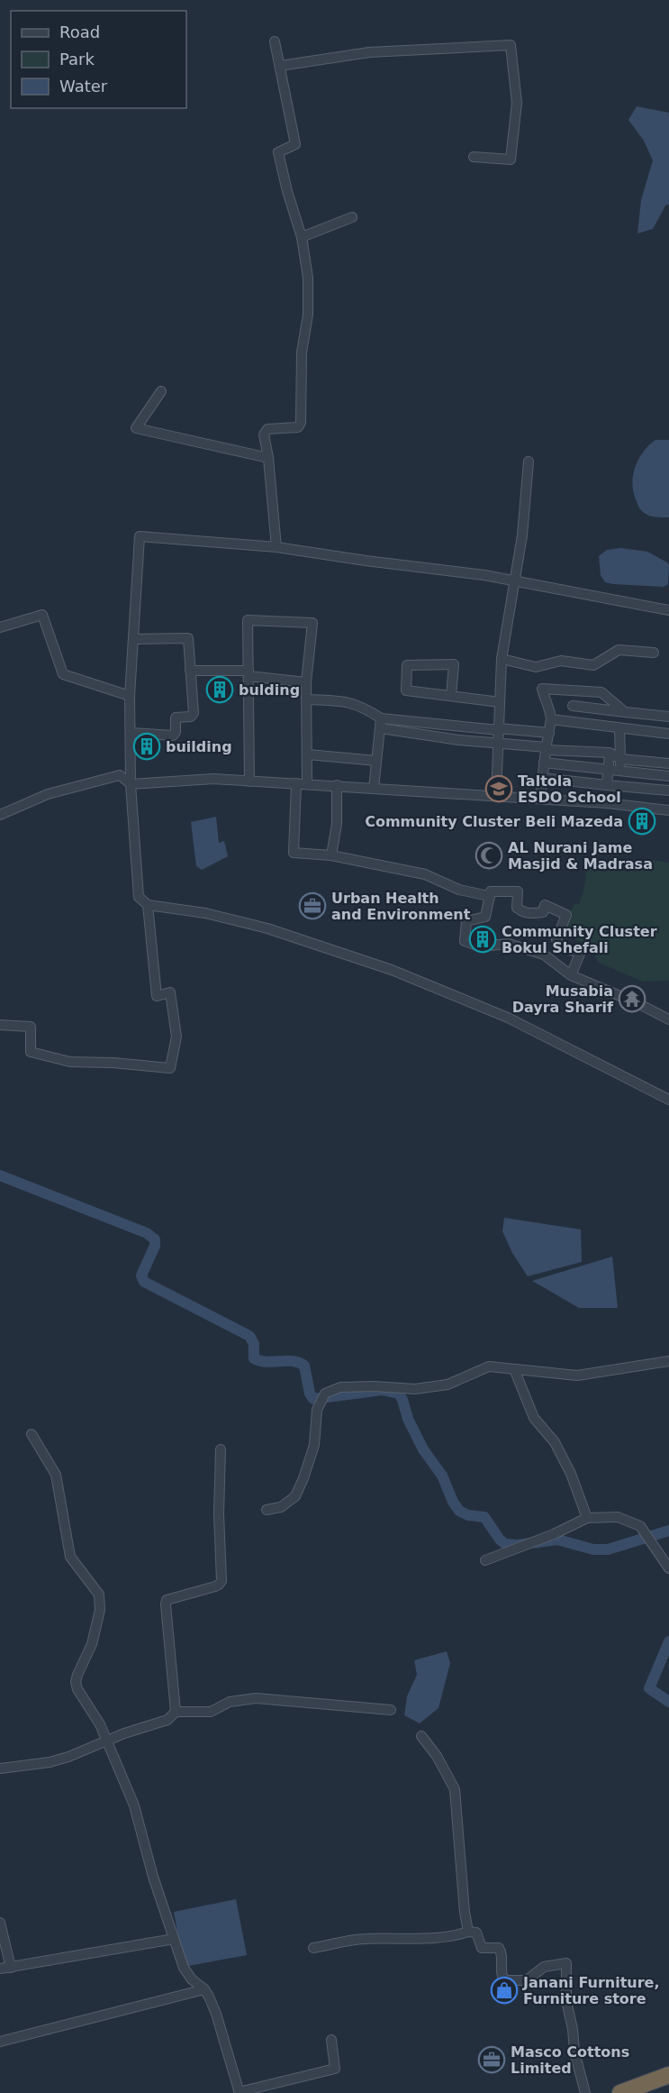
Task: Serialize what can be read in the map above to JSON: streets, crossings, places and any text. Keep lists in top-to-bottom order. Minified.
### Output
{"places":{"building":["bulding","building","Community Cluster Beli Mazeda","Community Cluster Bokul Shefali"],"school or university":["Taltola ESDO School"],"mosque":["AL Nurani Jame Masjid & Madrasa"],"office":["Urban Health and Environment","Masco Cottons Limited"],"temple":["Musabia Dayra Sharif"],"shop":["Janani Furniture, Furniture store"]},"legend":["Road","Park","Water"]}
